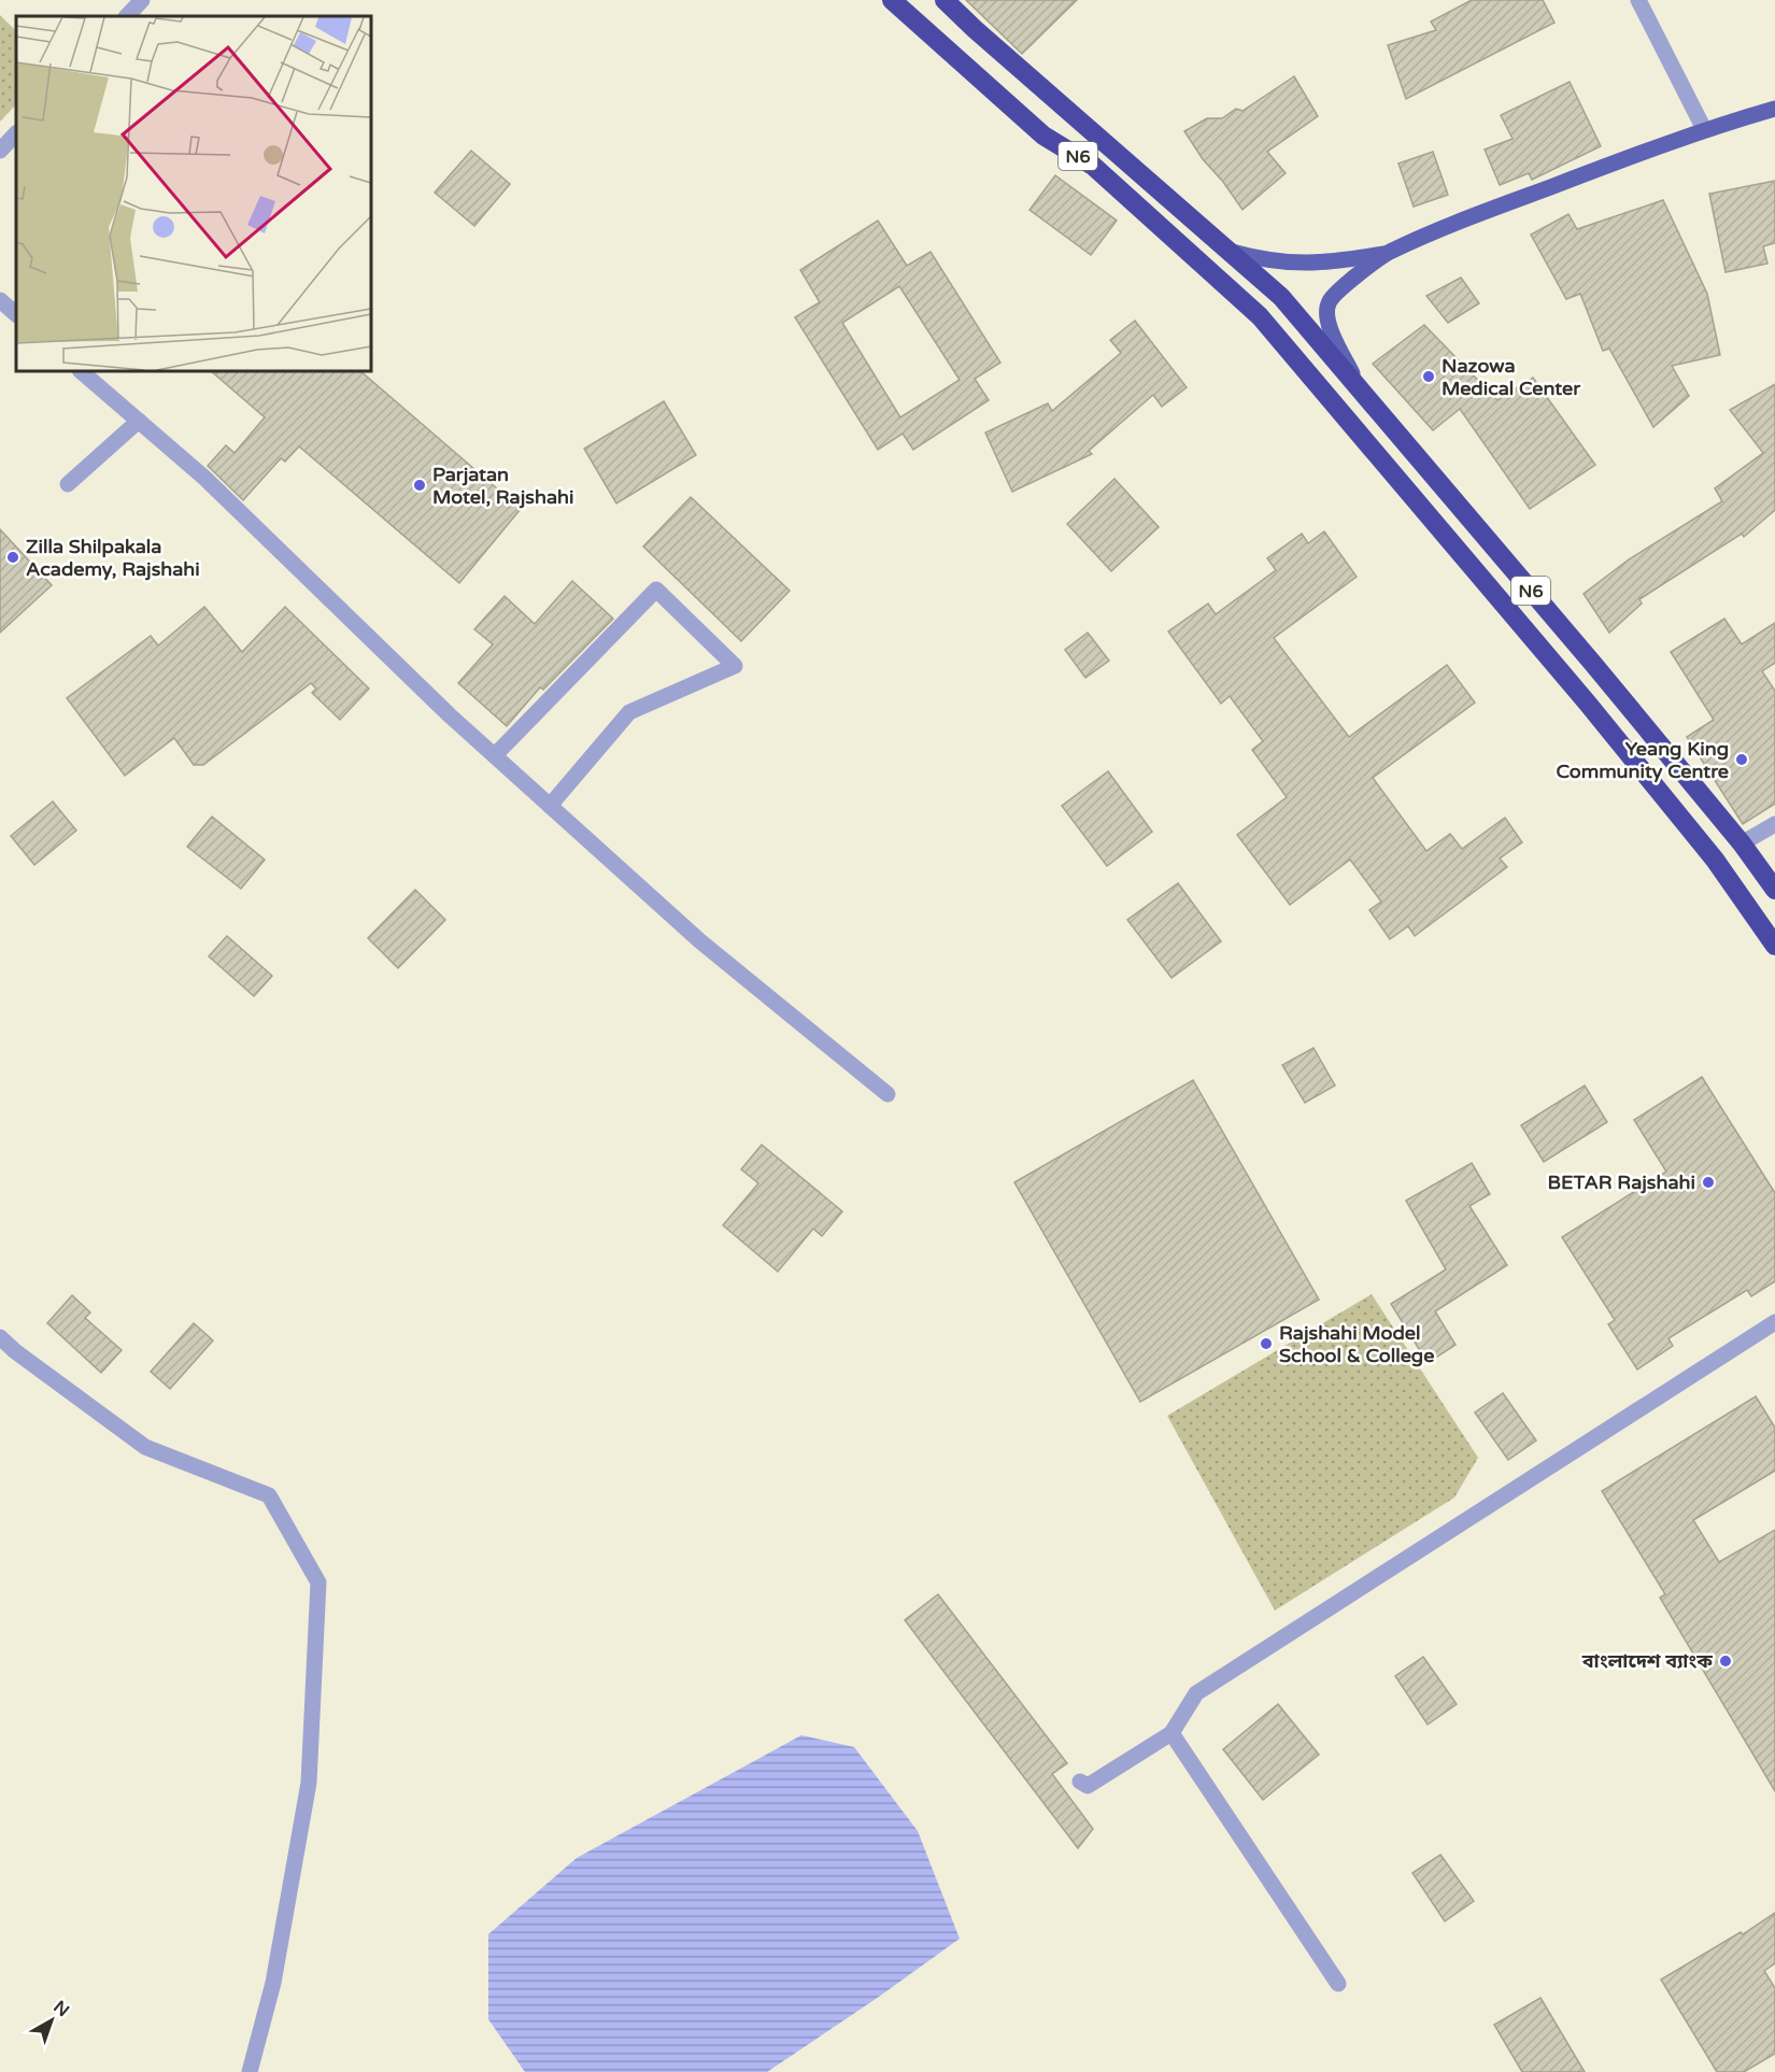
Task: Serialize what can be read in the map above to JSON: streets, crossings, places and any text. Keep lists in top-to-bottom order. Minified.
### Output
{"streets":{"highway":["N6"]},"places":["Nazowa Medical Center","Parjatan Motel, Rajshahi","Zilla Shilpakala Academy, Rajshahi","Yeang King Community Centre","BETAR Rajshahi","Rajshahi Model School & College","বাংলাদেশ ব্যাংক"],"north":"top right"}
